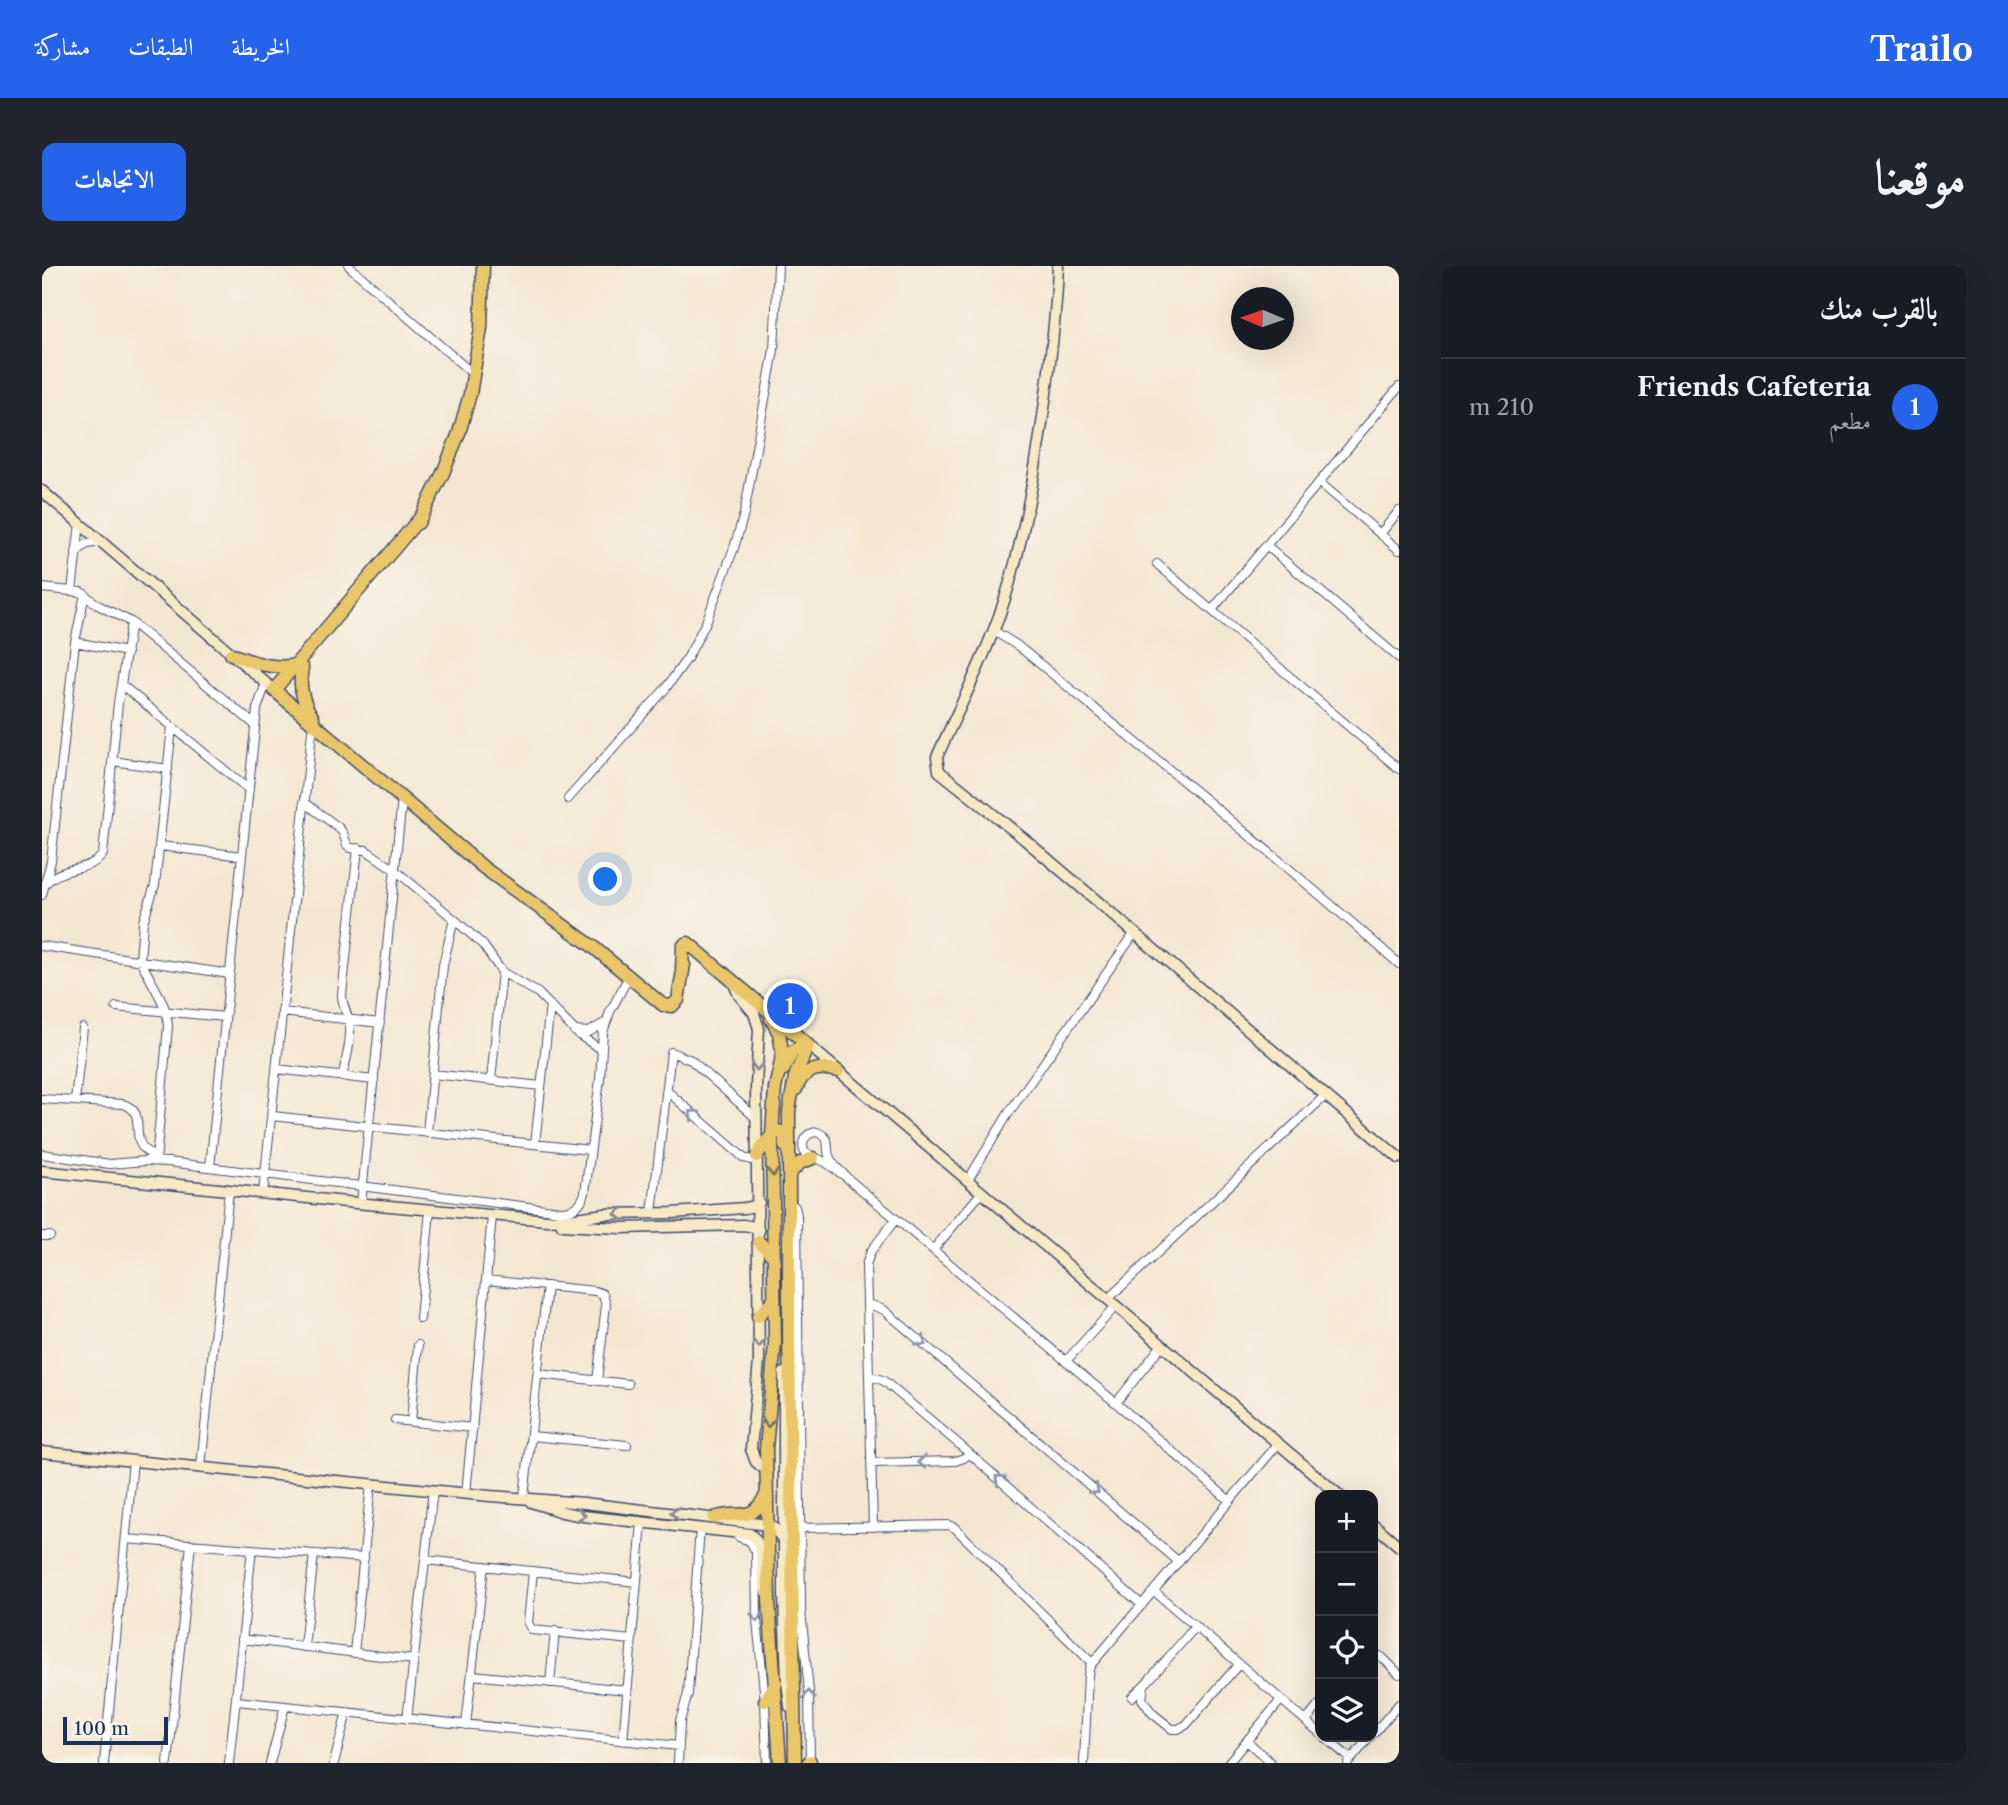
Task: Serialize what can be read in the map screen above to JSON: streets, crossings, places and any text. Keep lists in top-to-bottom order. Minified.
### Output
{"scale_bar":"100 m","north":"left","page":{"header":"Trailo","nav":["الخريطة","الطبقات","مشاركة"],"title":"موقعنا","buttons":"الاتجاهات","heading":"بالقرب منك","list":[{"mark":"1","name":"Friends Cafeteria","note":"مطعم","value":"210 m"}],"pins":"1","map_buttons":["+","−"],"scale":"100 m"}}
